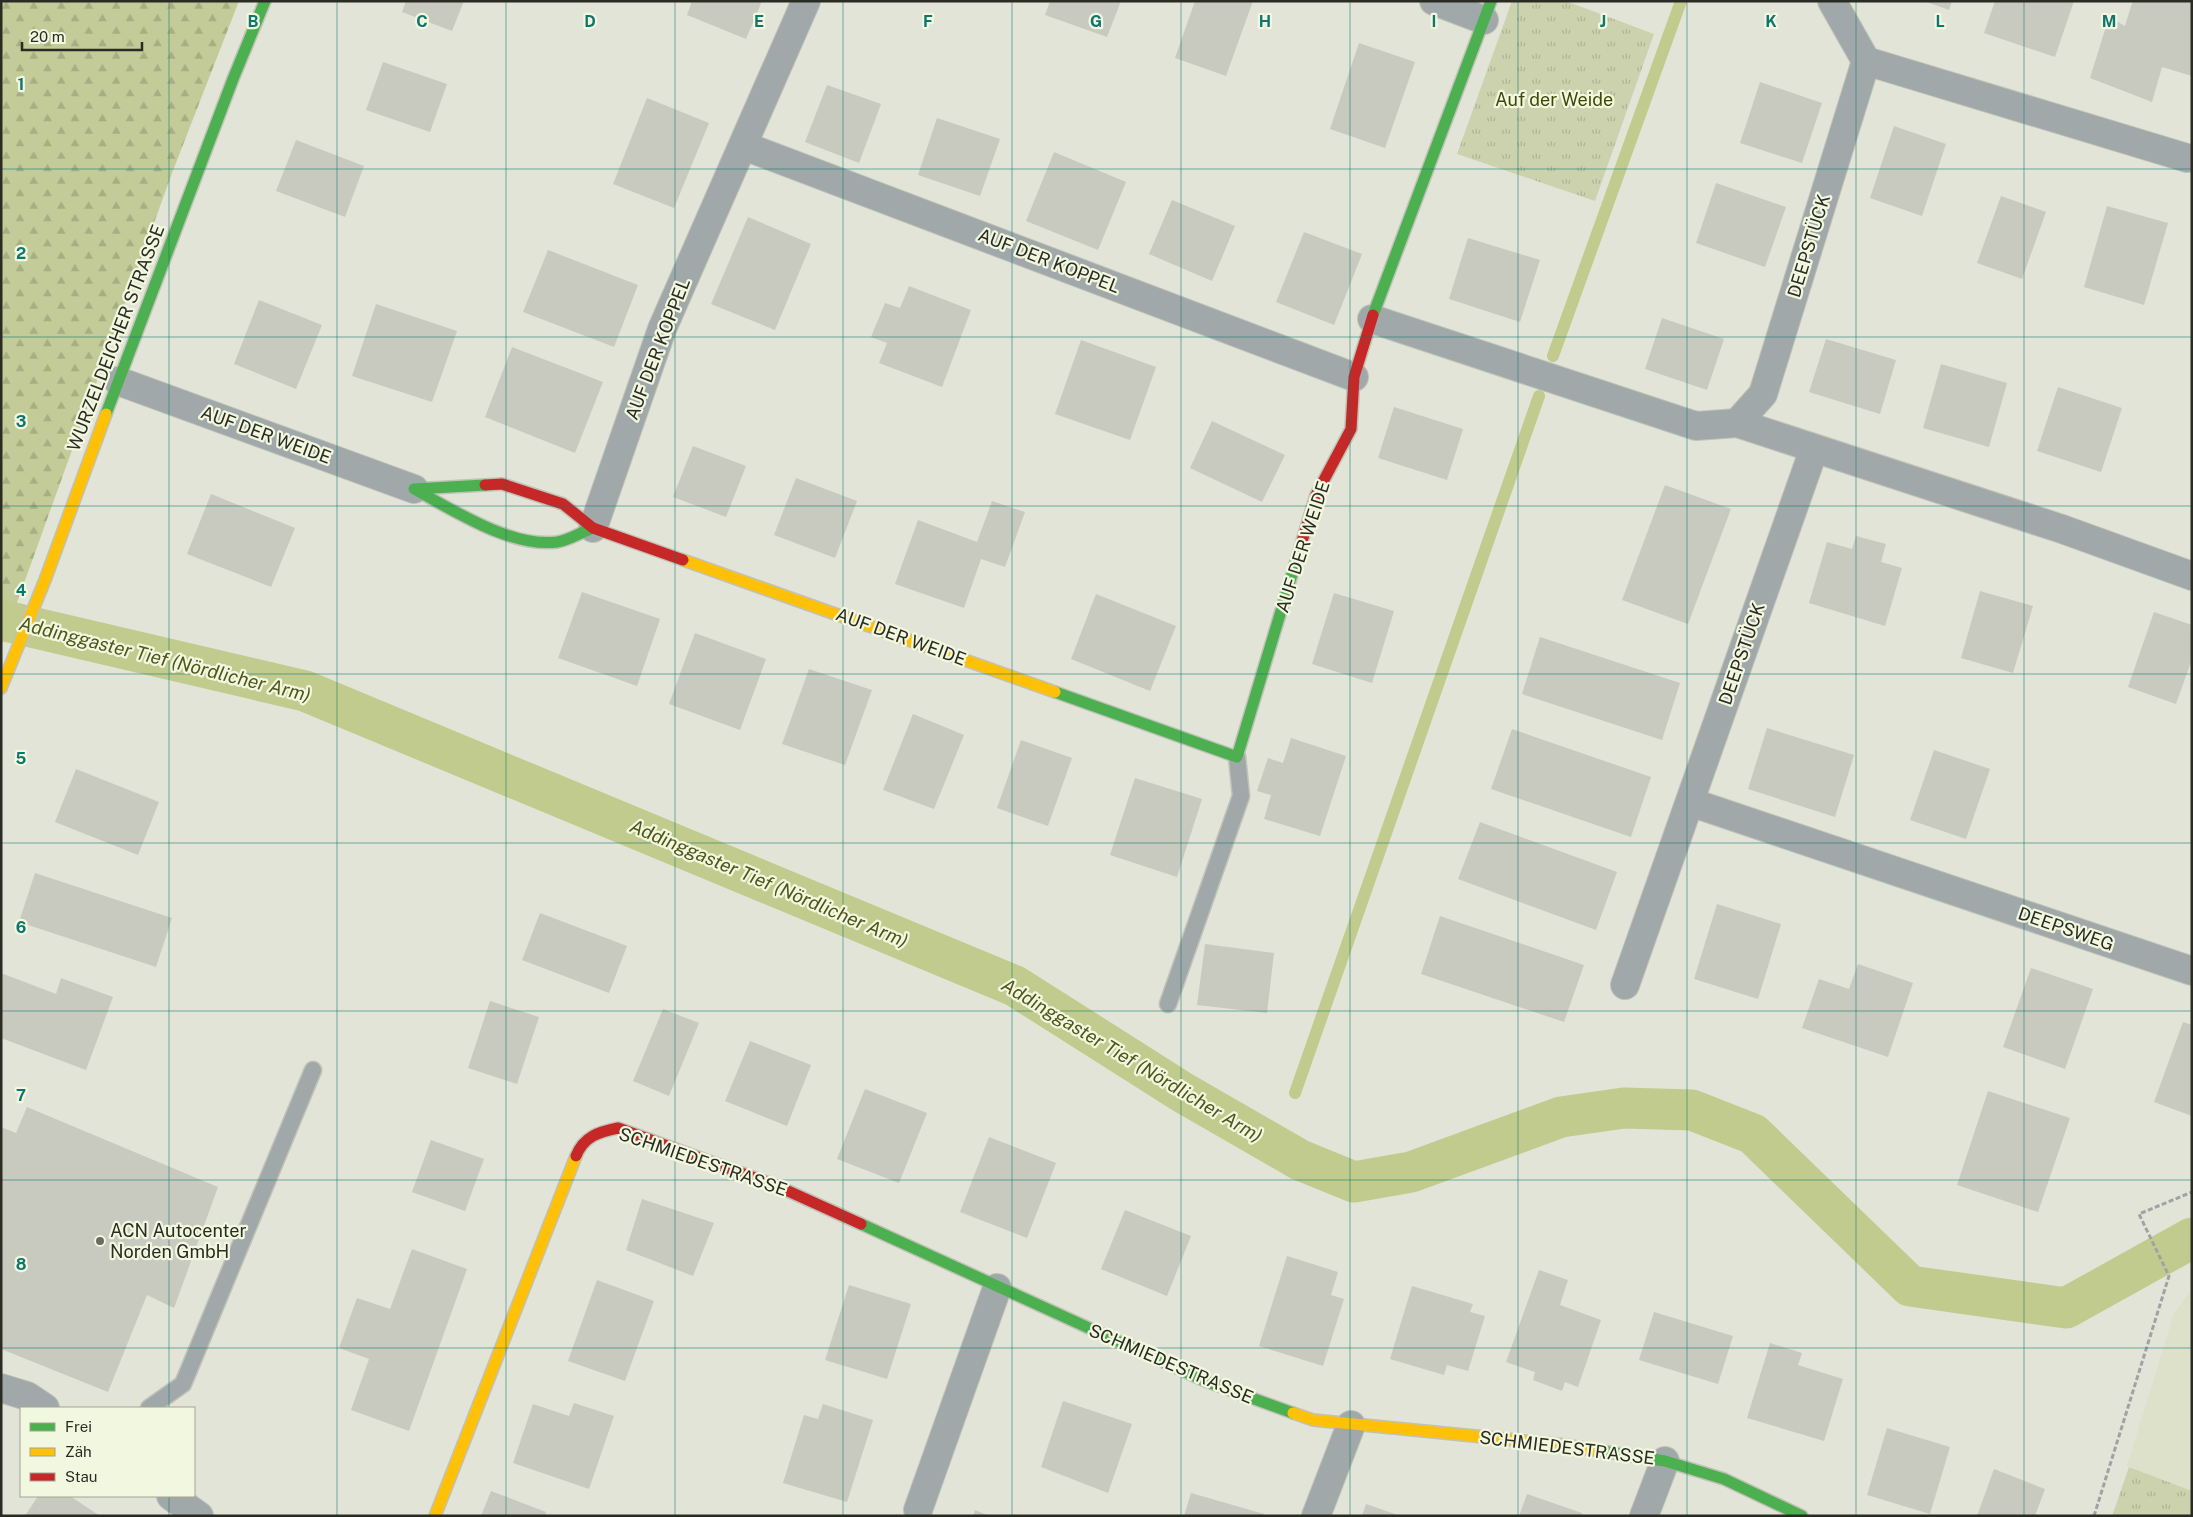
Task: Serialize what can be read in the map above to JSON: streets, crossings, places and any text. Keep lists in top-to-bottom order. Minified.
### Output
{"streets":{"street":["DEEPSTÜCK","AUF DER KOPPEL","WURZELDEICHER STRASSE","AUF DER WEIDE","DEEPSWEG","SCHMIEDESTRASSE"]},"crossings":[["DEEPSTÜCK","DEEPSWEG"],["AUF DER KOPPEL","AUF DER WEIDE"],["WURZELDEICHER STRASSE","AUF DER WEIDE"]],"water":["Addinggaster Tief (Nördlicher Arm)"],"parks":["Auf der Weide"],"places":["ACN Autocenter Norden GmbH"],"legend":["Frei","Zäh","Stau"],"scale_bar":"20 m","grid":{"columns":["B","C","D","E","F","G","H","I","J","K","L","M"],"rows":["1","2","3","4","5","6","7","8"]}}
